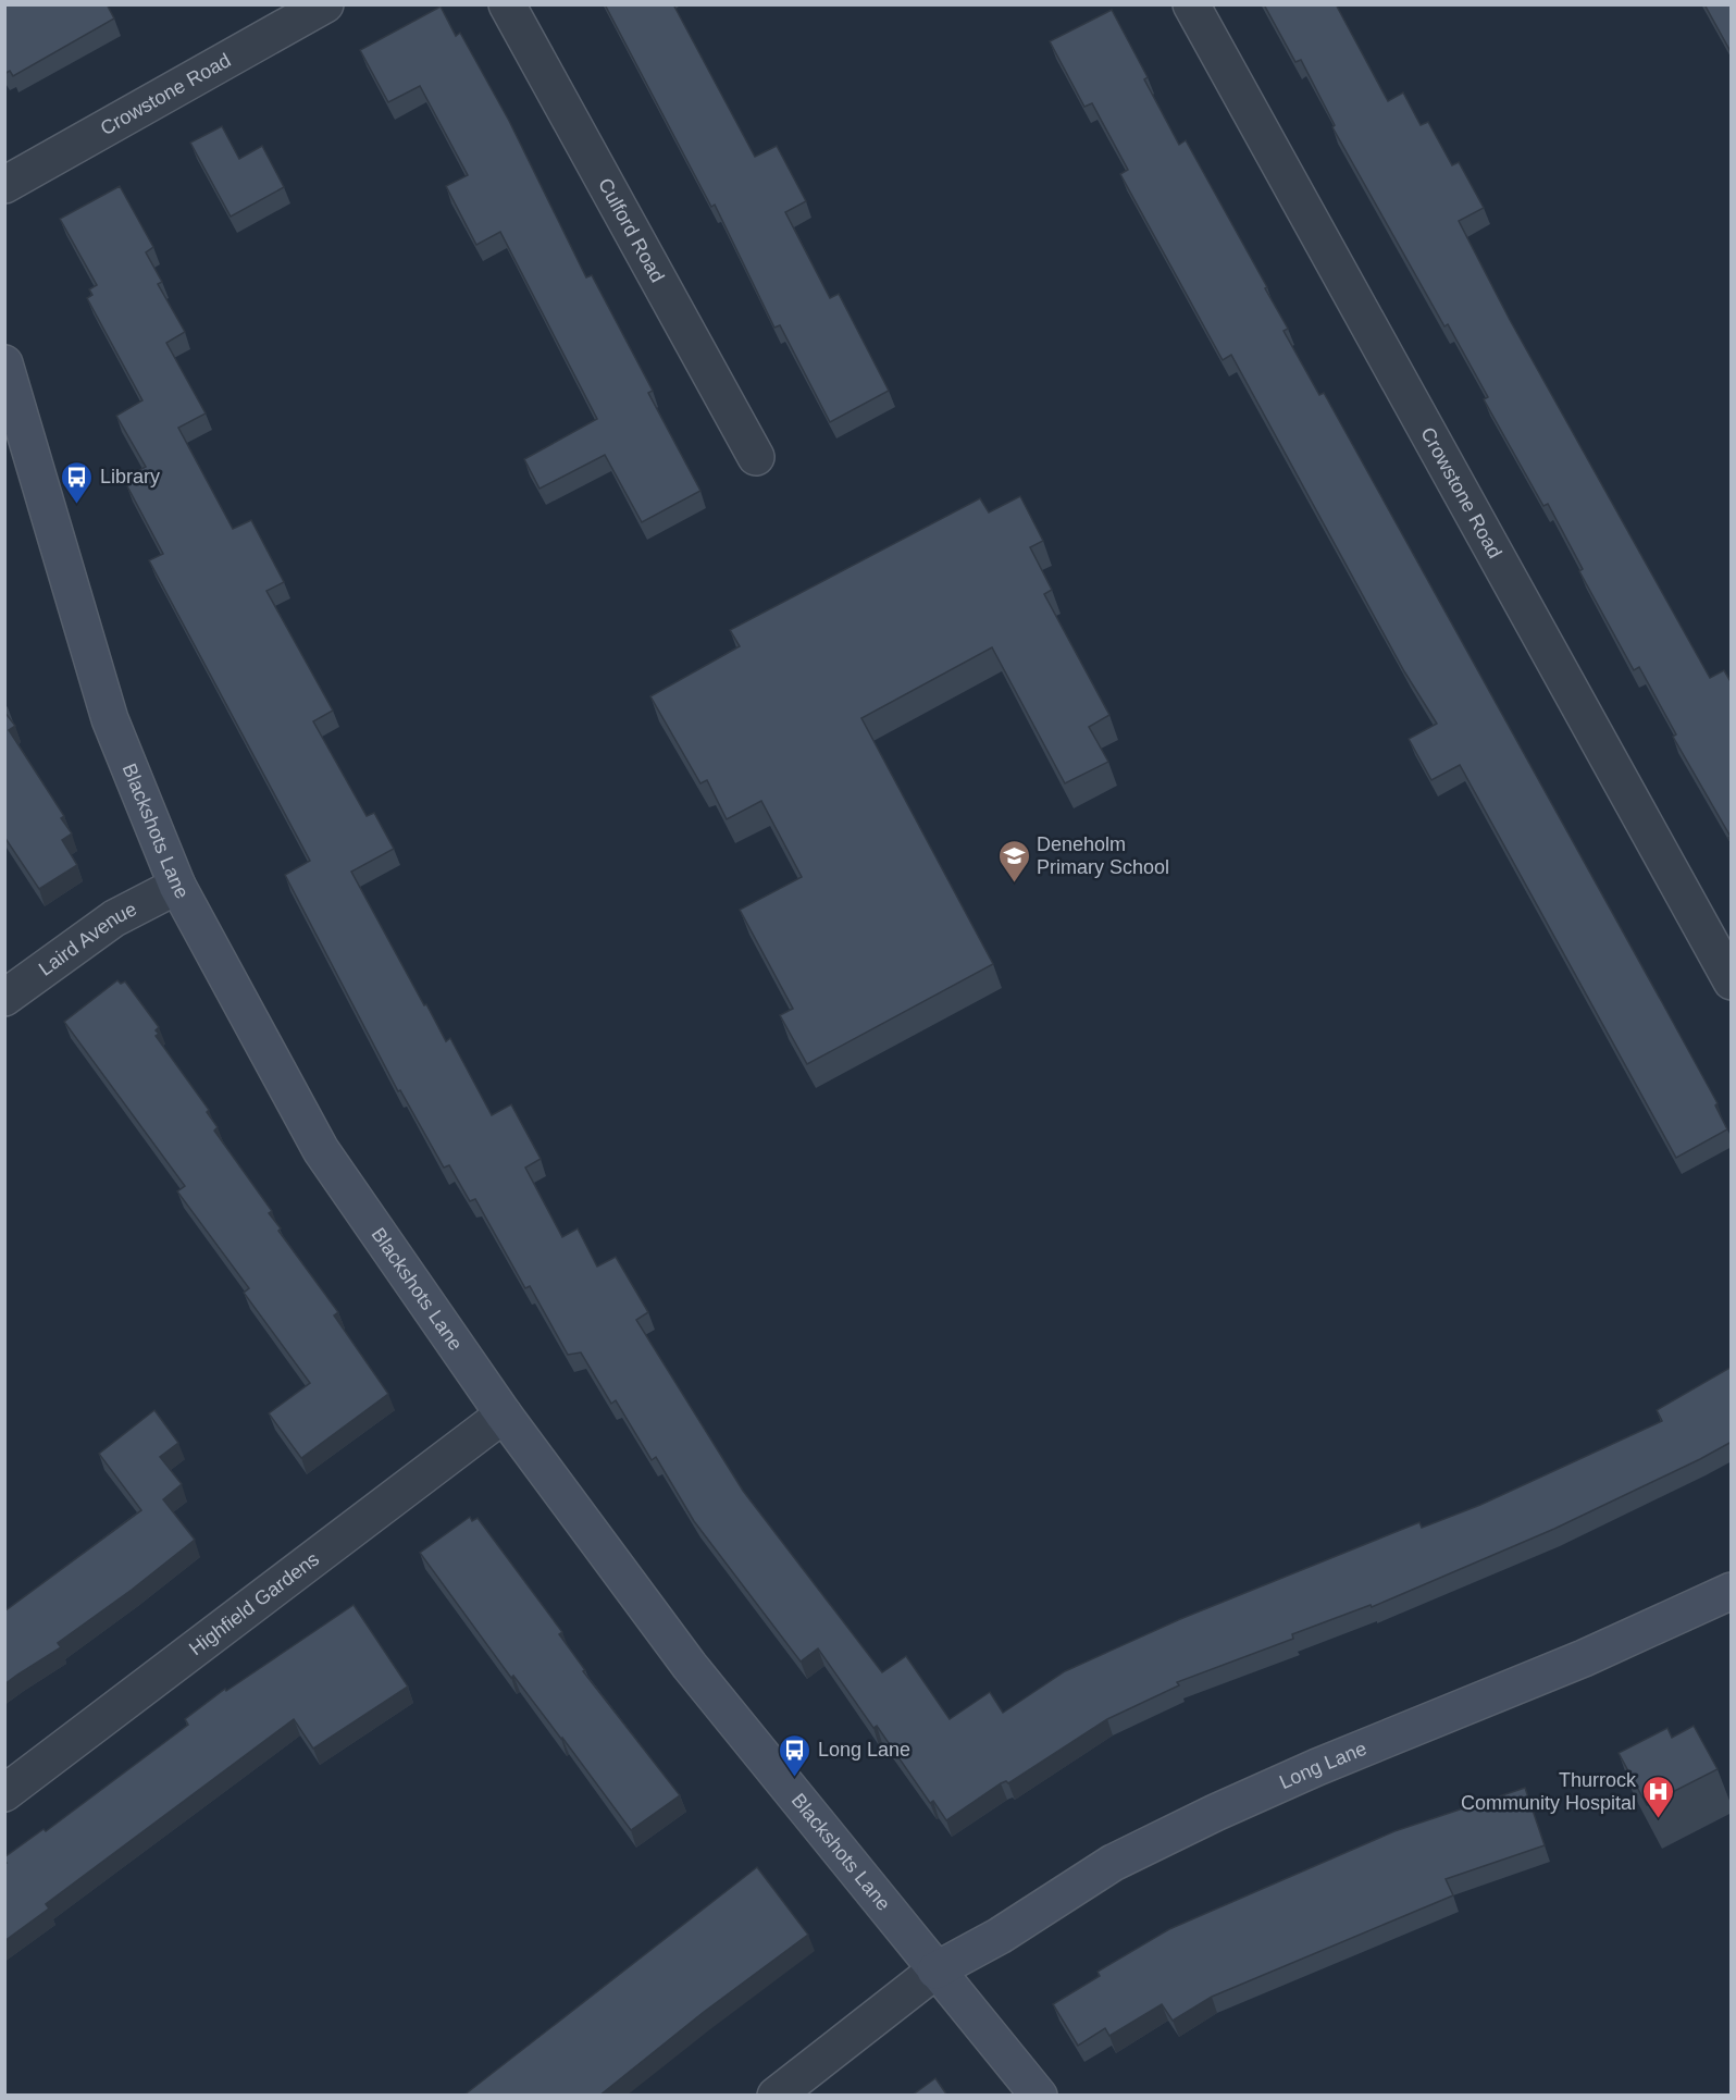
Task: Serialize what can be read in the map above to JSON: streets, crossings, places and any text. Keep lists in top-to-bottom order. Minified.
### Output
{"streets":{"street":["Crowstone Road","Culford Road","Blackshots Lane","Laird Avenue","Highfield Gardens","Long Lane"]},"crossings":[["Blackshots Lane","Laird Avenue"],["Blackshots Lane","Highfield Gardens"],["Blackshots Lane","Long Lane"]],"places":{"bus stop":["Library","Long Lane"],"school or university":["Deneholm Primary School"],"hospital":["Thurrock Community Hospital"]}}
